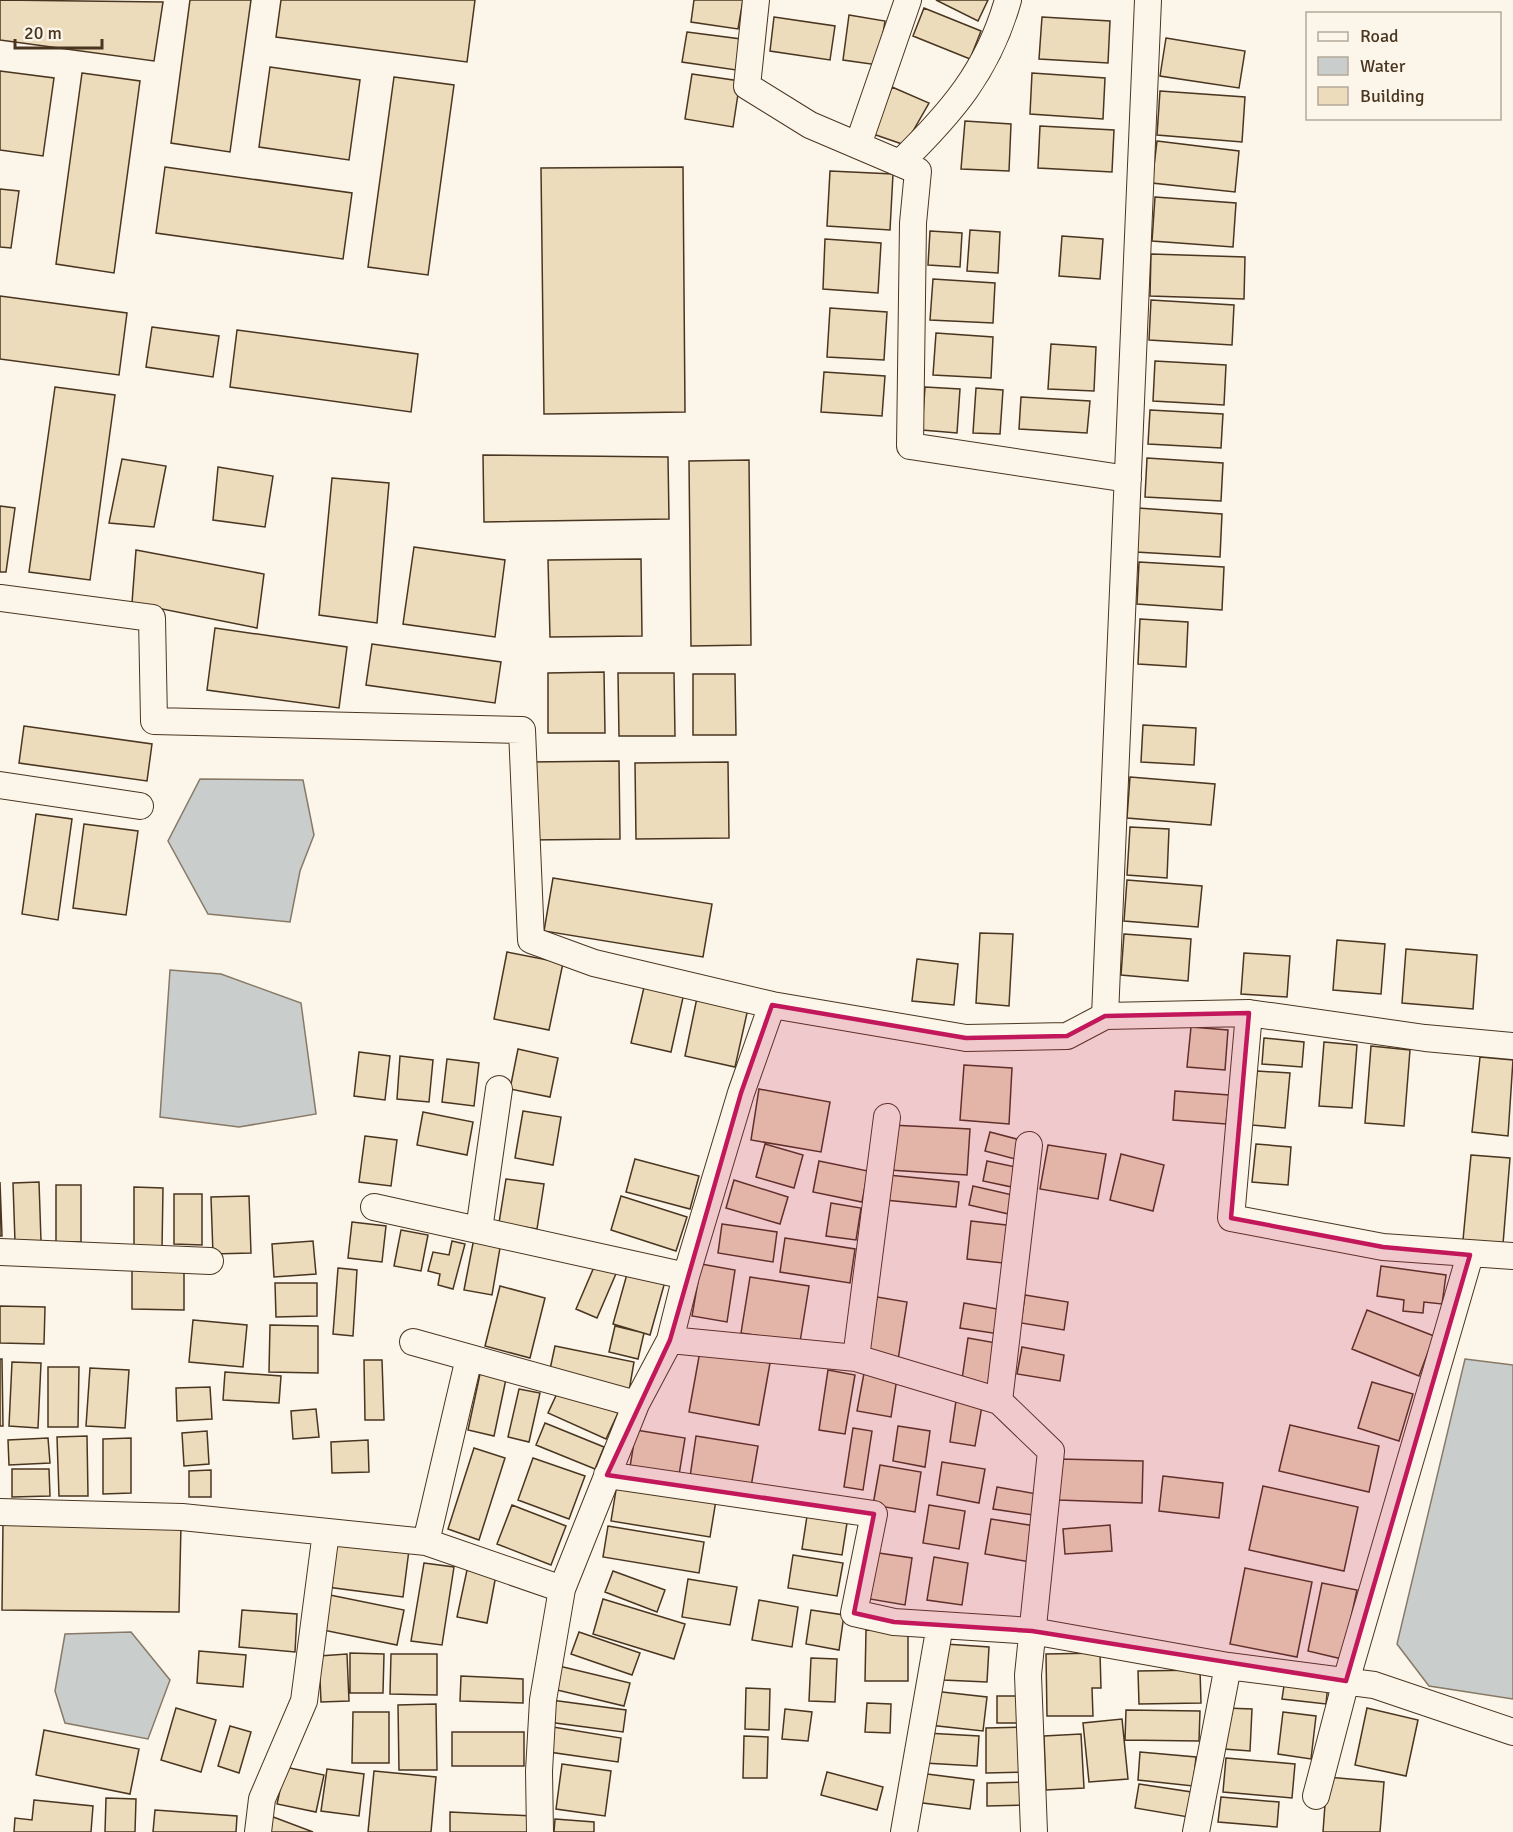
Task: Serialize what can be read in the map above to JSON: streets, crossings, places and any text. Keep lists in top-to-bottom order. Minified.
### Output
{"legend":["Road","Water","Building"],"scale_bar":"20 m"}
